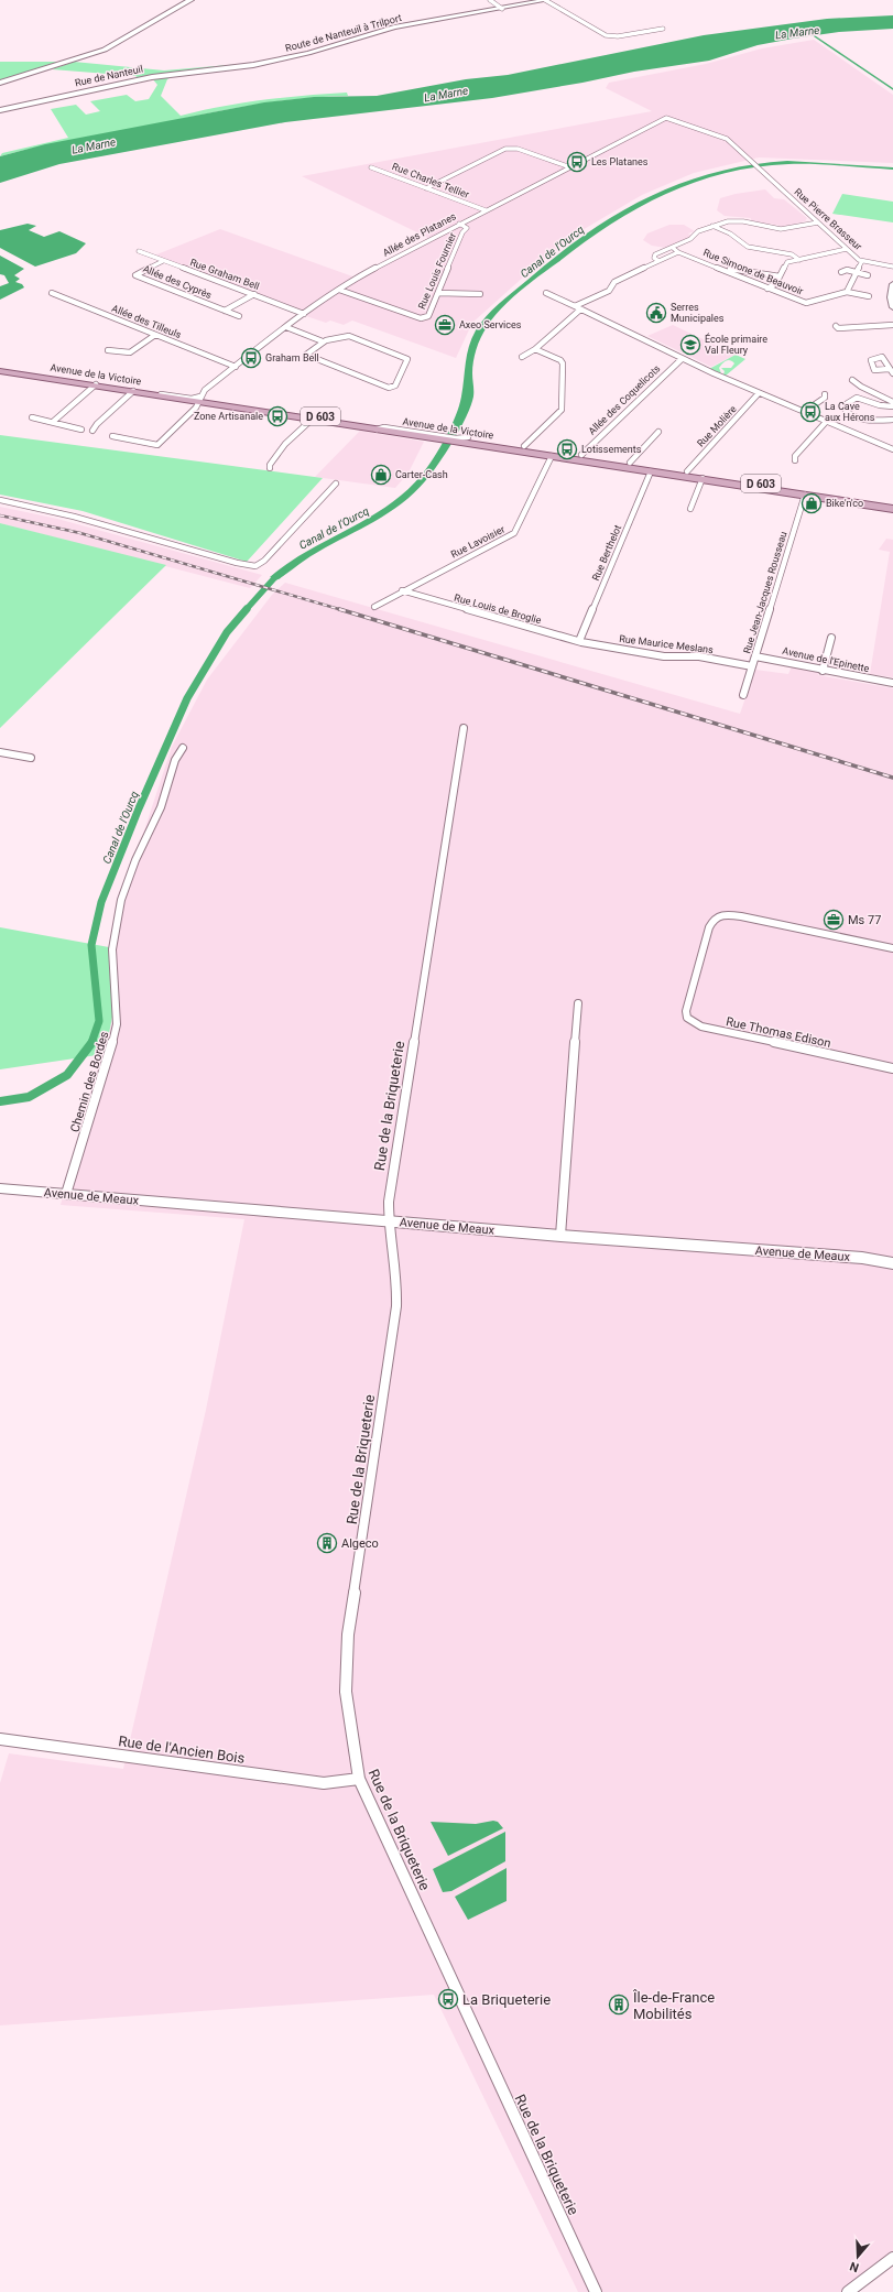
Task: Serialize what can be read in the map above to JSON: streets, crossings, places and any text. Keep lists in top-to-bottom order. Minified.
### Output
{"streets":{"main road":["Avenue de la Victoire","D 603"],"street":["Route de Nanteuil à Trilport","Rue de Nanteuil","Rue Charles Tellier","Rue Pierre Brasseur","Allée des Platanes","Rue Louis Fournier","Rue Simone de Beauvoir","Rue Graham Bell","Allée des Cyprès","Allée des Tilleuls","Allée des Coquelicots","Rue Molière","Rue Lavoisier","Rue Berthelot","Rue Jean-Jacques Rousseau","Rue Louis de Broglie","Rue Maurice Meslans","Avenue de l'Epinette","Rue Thomas Edison","Chemin des Bordes","Rue de la Briqueterie","Avenue de Meaux","Rue de l'Ancien Bois"]},"crossings":[["Route de Nanteuil à Trilport","Rue de Nanteuil"],["Rue Charles Tellier","Allée des Platanes"],["Rue Pierre Brasseur","Allée des Platanes"],["Allée des Platanes","Rue Louis Fournier"],["Allée des Platanes","Rue Graham Bell"],["Allée des Platanes","Allée des Tilleuls"],["Allée des Platanes","Avenue de la Victoire"],["Rue Graham Bell","Allée des Cyprès"],["Avenue de la Victoire","Allée des Coquelicots"],["Avenue de la Victoire","Rue Molière"],["Avenue de la Victoire","Rue Lavoisier"],["Avenue de la Victoire","Rue Berthelot"],["Avenue de la Victoire","Rue Jean-Jacques Rousseau"],["Rue Lavoisier","Rue Louis de Broglie"],["Rue Berthelot","Rue Louis de Broglie"],["Rue Berthelot","Rue Maurice Meslans"],["Rue Jean-Jacques Rousseau","Rue Maurice Meslans"],["Rue Jean-Jacques Rousseau","Avenue de l'Epinette"],["Rue Louis de Broglie","Rue Maurice Meslans"],["Chemin des Bordes","Avenue de Meaux"],["Rue de la Briqueterie","Avenue de Meaux"],["Rue de la Briqueterie","Rue de l'Ancien Bois"]],"water":["La Marne","Canal de l'Ourcq"],"places":{"bus stop":["Les Platanes","Graham Bell","La Cave aux Hérons","Zone Artisanale","Lotissements","La Briqueterie"],"public building":["Serres Municipales"],"office":["Axeo Services","Ms 77"],"school or university":["École primaire Val Fleury"],"shop":["Carter-Cash","Bike'n'co"],"building":["Algeco","Île-de-France Mobilités"]},"north":"bottom"}
